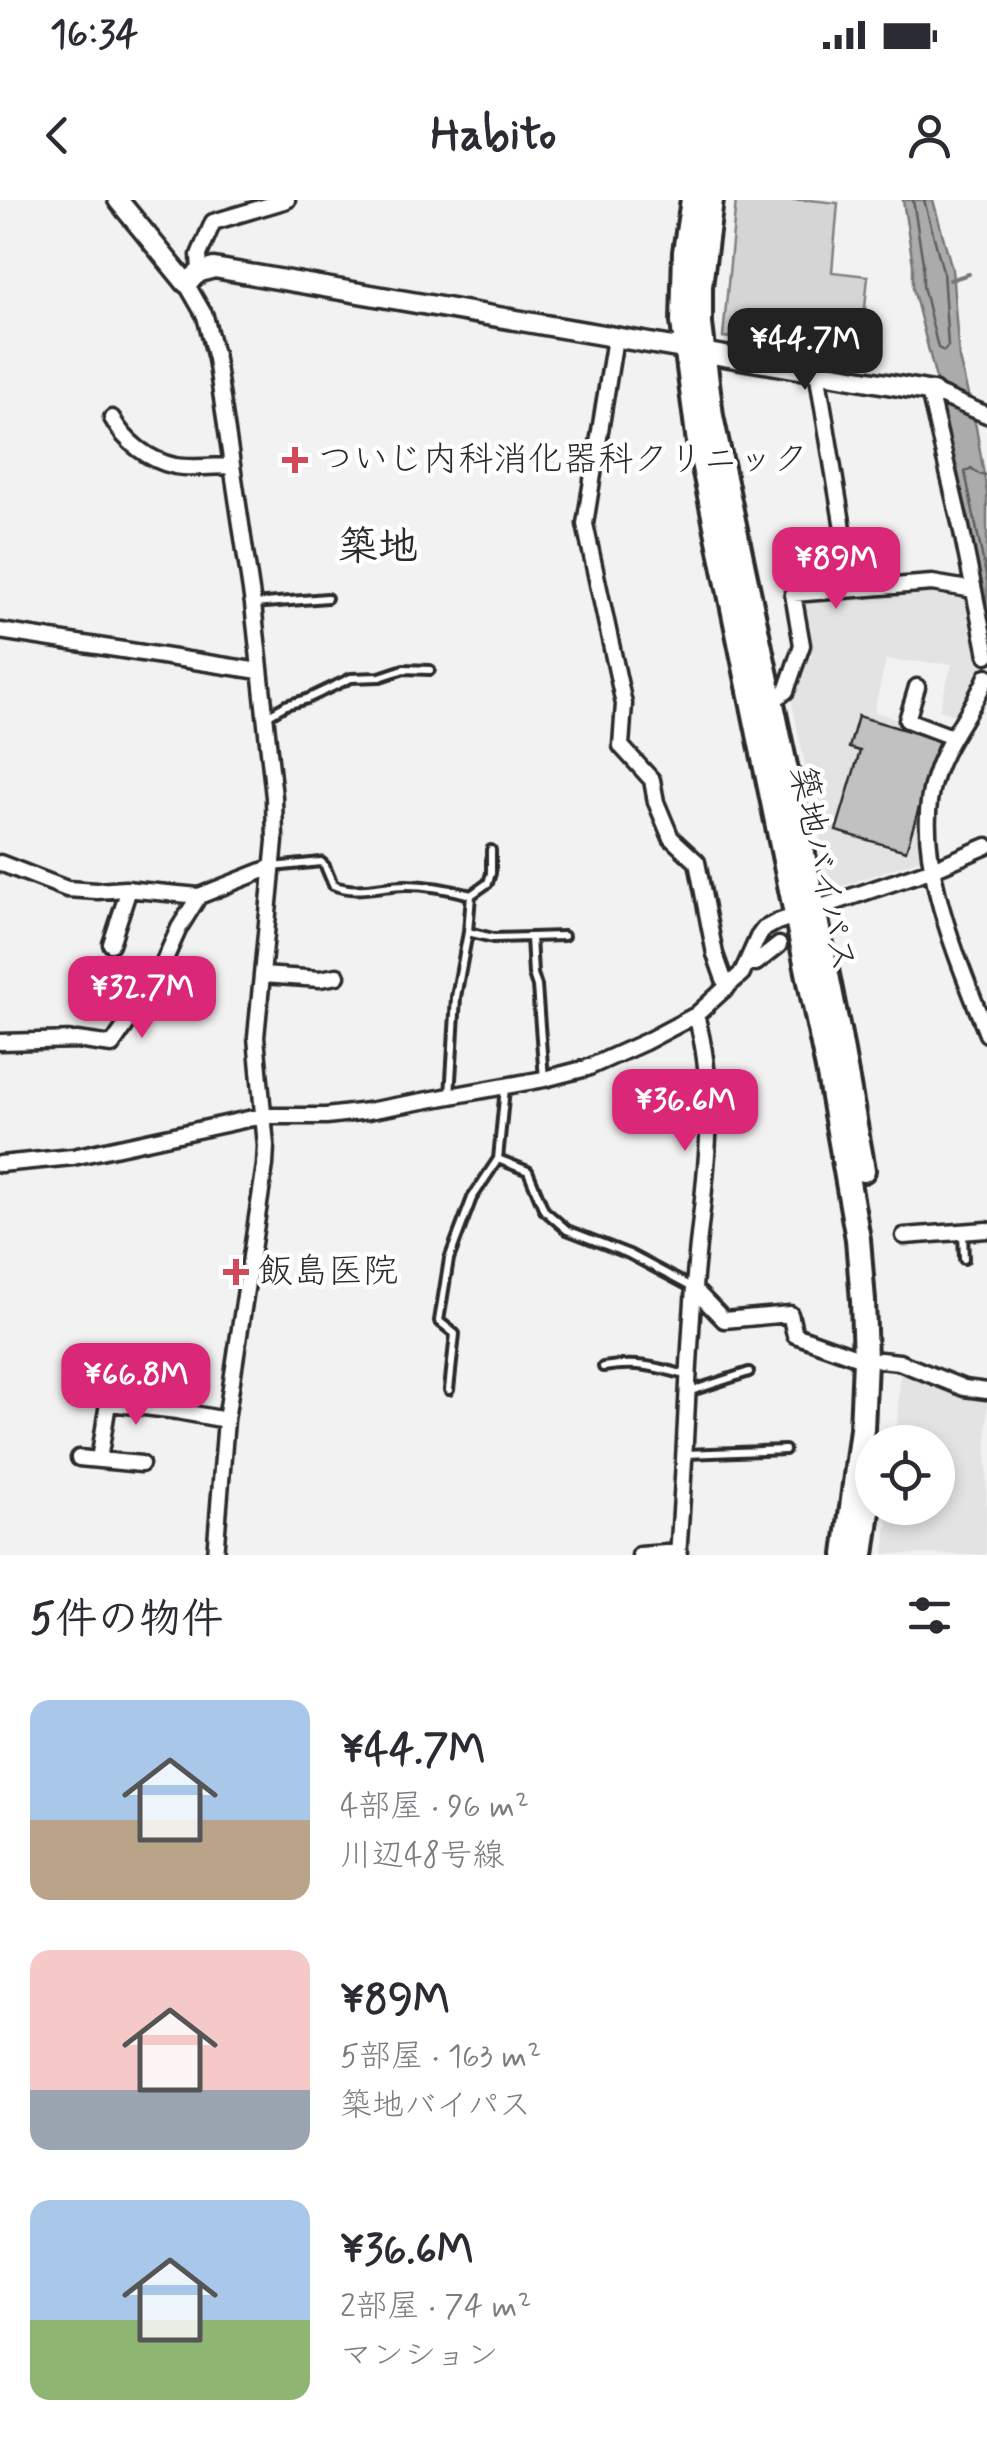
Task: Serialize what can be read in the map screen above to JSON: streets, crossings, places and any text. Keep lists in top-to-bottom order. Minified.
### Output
{"streets":{"highway":["築地バイパス"]},"districts":["築地"],"places":{"health":["ついじ内科消化器科クリニック","飯島医院"]},"page":{"status":"16:34","header":"Habito","price":["¥44.7M","¥89M","¥32.7M","¥36.6M","¥66.8M"],"heading":"5件の物件","list":[{"name":"¥44.7M","note":"4部屋 · 96 m² · 川辺48号線"},{"name":"¥89M","note":"5部屋 · 163 m² · 築地バイパス"},{"name":"¥36.6M","note":"2部屋 · 74 m² · マンション"}]}}
